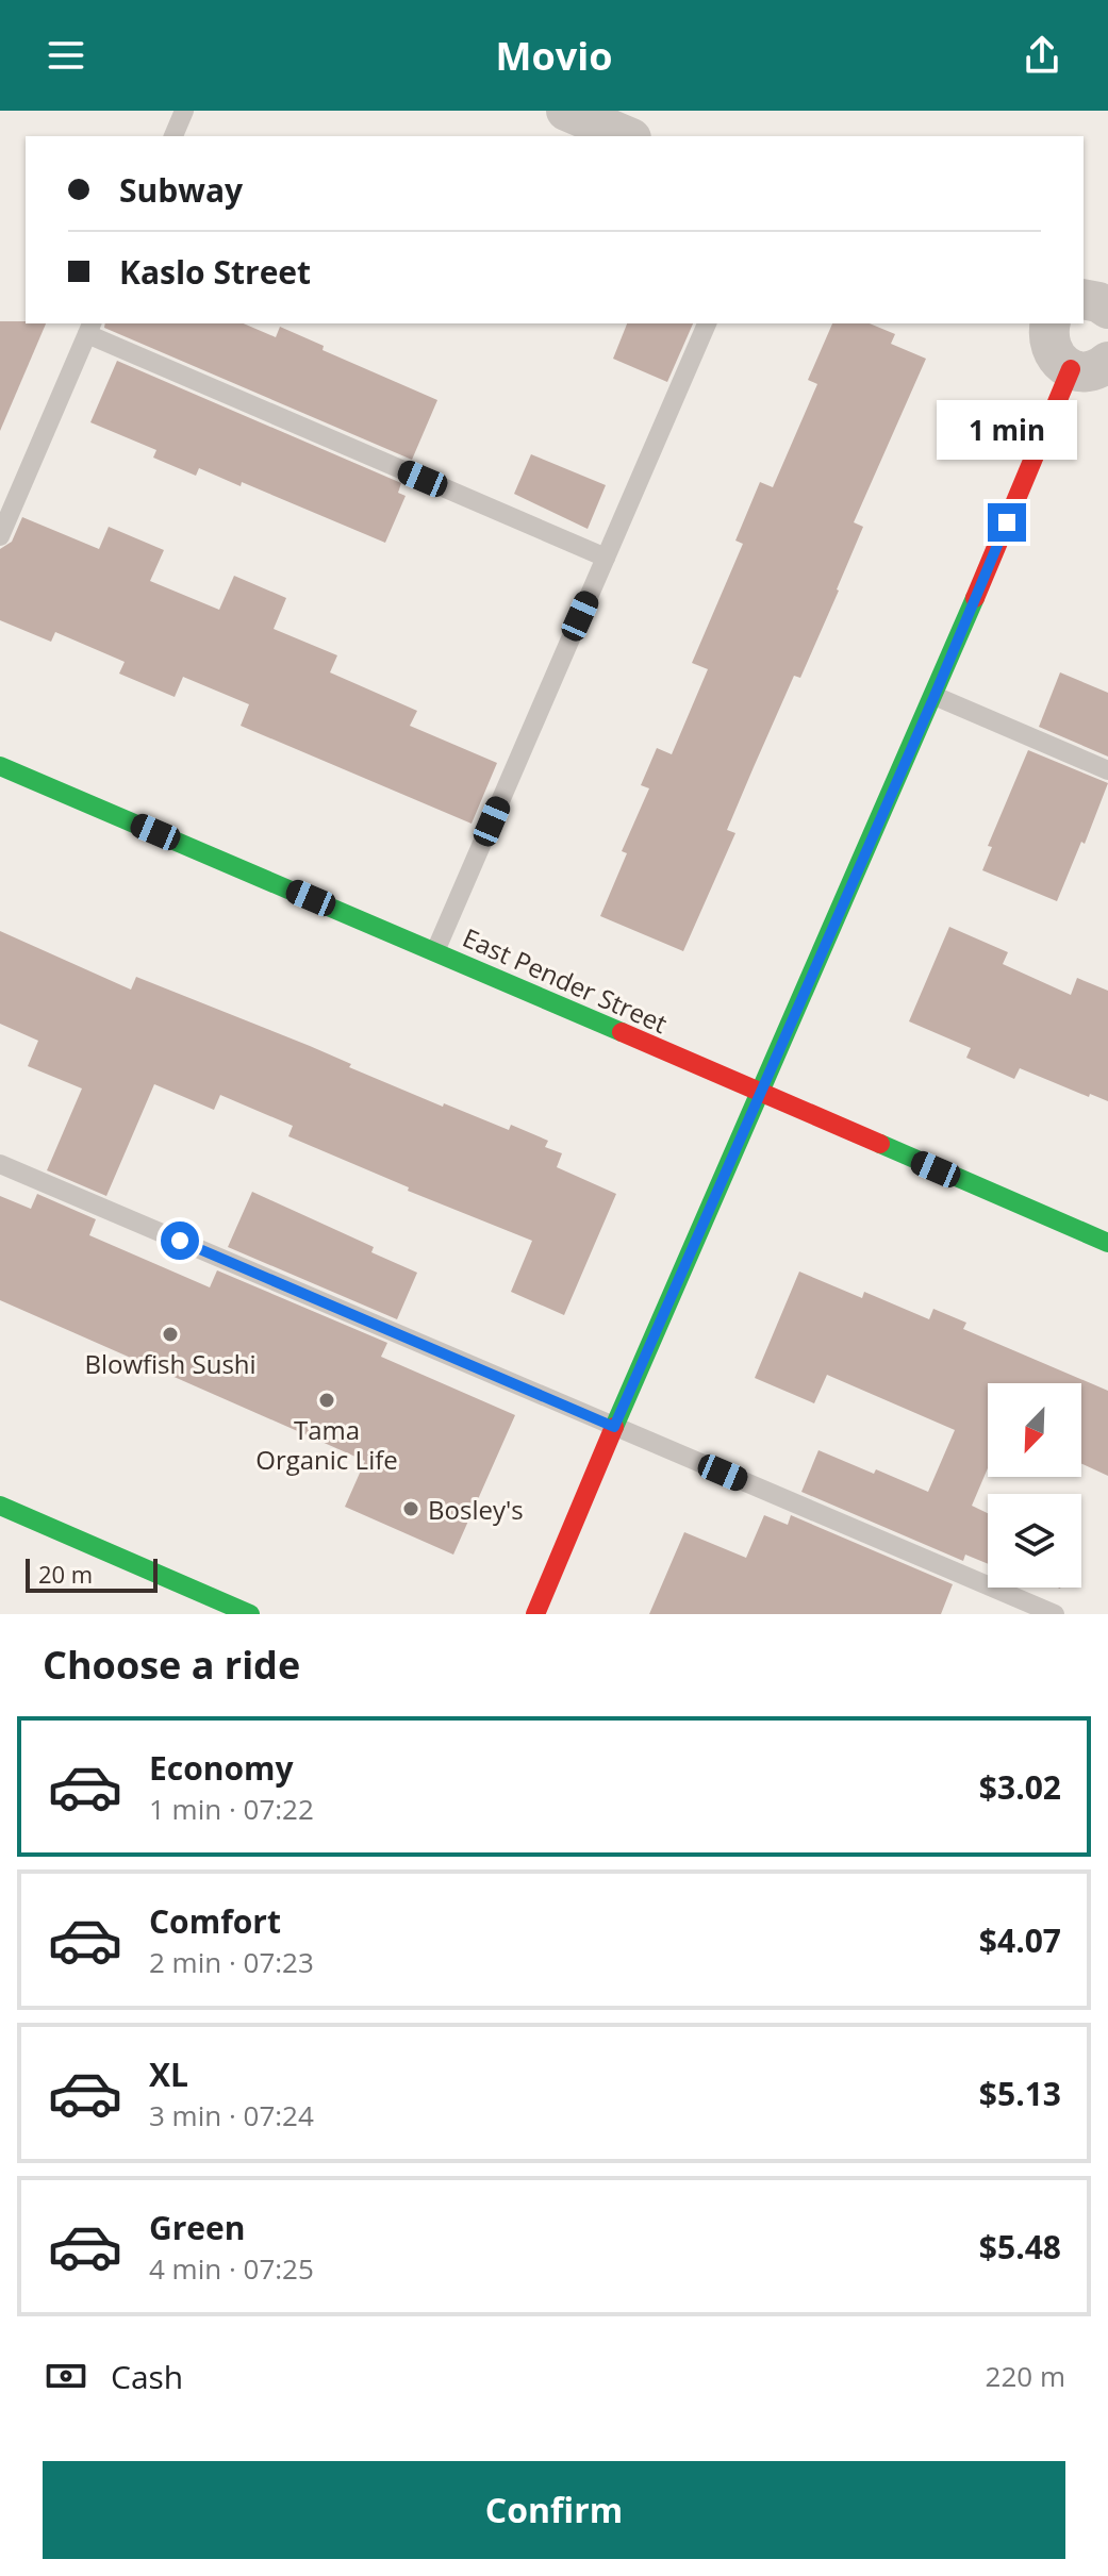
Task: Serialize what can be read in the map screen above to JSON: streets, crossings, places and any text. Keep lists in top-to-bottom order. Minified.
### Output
{"streets":{"street":["East Pender Street"]},"places":["Blowfish Sushi","Tama Organic Life","Bosley's"],"scale_bar":"20 m","north":"bottom left","page":{"header":"Movio","banner":["Subway","Kaslo Street"],"bubble":"1 min","scale":"20 m","heading":"Choose a ride","list":[{"name":"Economy","note":"1 min · 07:22","value":"$3.02"},{"name":"Comfort","note":"2 min · 07:23","value":"$4.07"},{"name":"XL","note":"3 min · 07:24","value":"$5.13"},{"name":"Green","note":"4 min · 07:25","value":"$5.48"}],"pay":["Cash","220 m"],"buttons":"Confirm"}}
